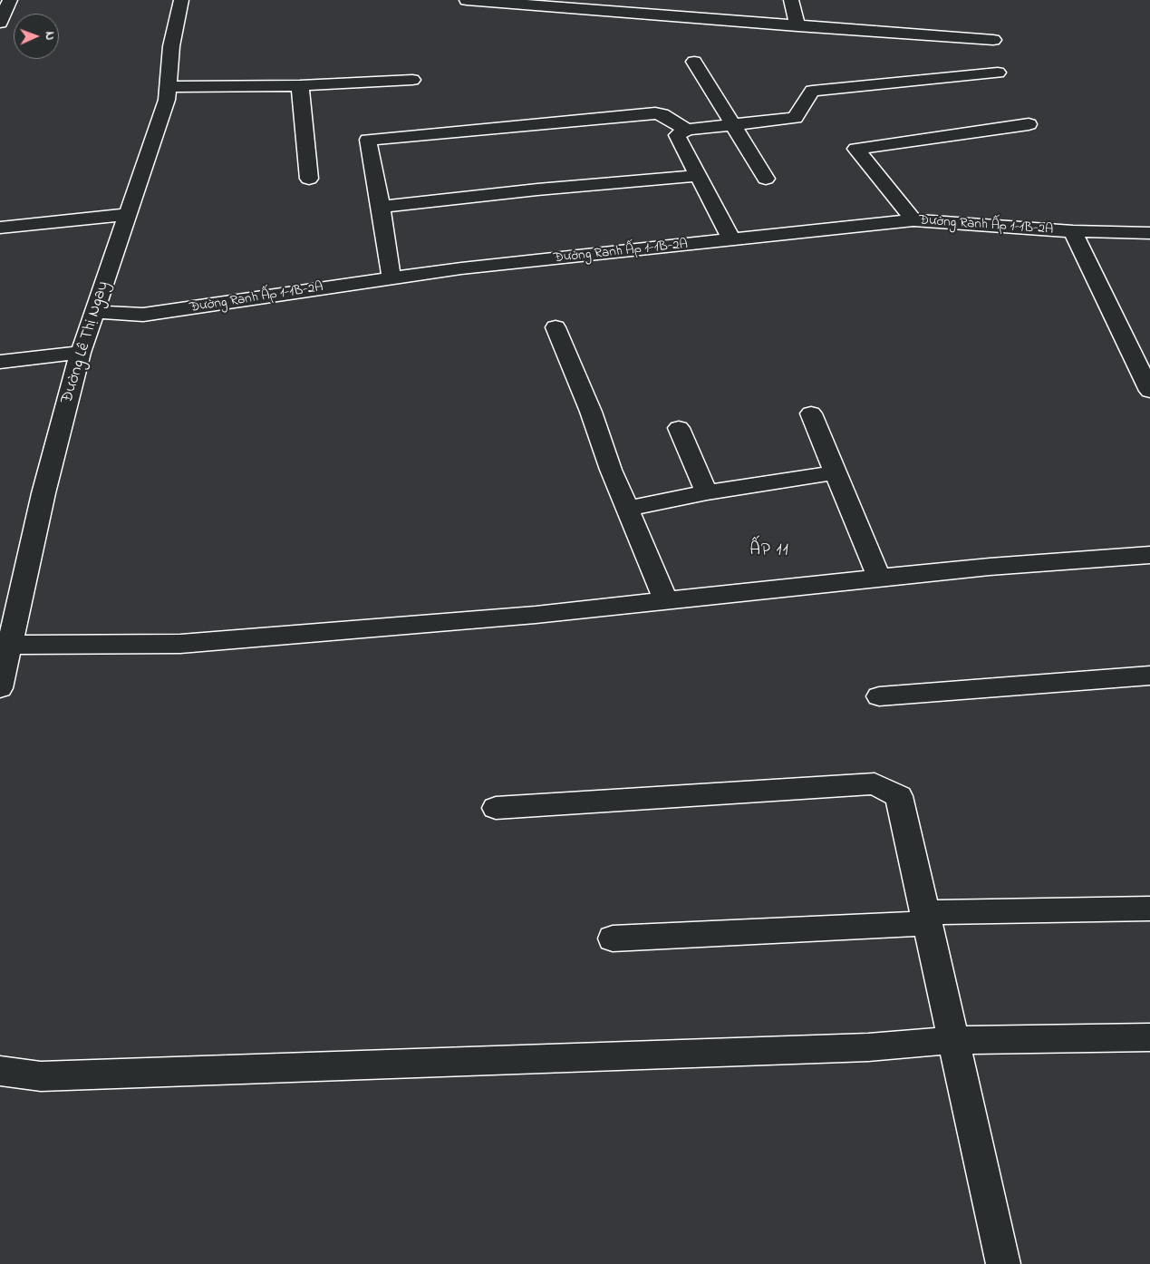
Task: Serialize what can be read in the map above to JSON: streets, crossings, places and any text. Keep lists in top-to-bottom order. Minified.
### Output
{"streets":{"street":["Đường Ranh Ấp 1-1B-2A","Đường Lê Thị Ngay"]},"crossings":[["Đường Ranh Ấp 1-1B-2A","Đường Lê Thị Ngay"]],"districts":["ẤP 11"],"north":"right"}
